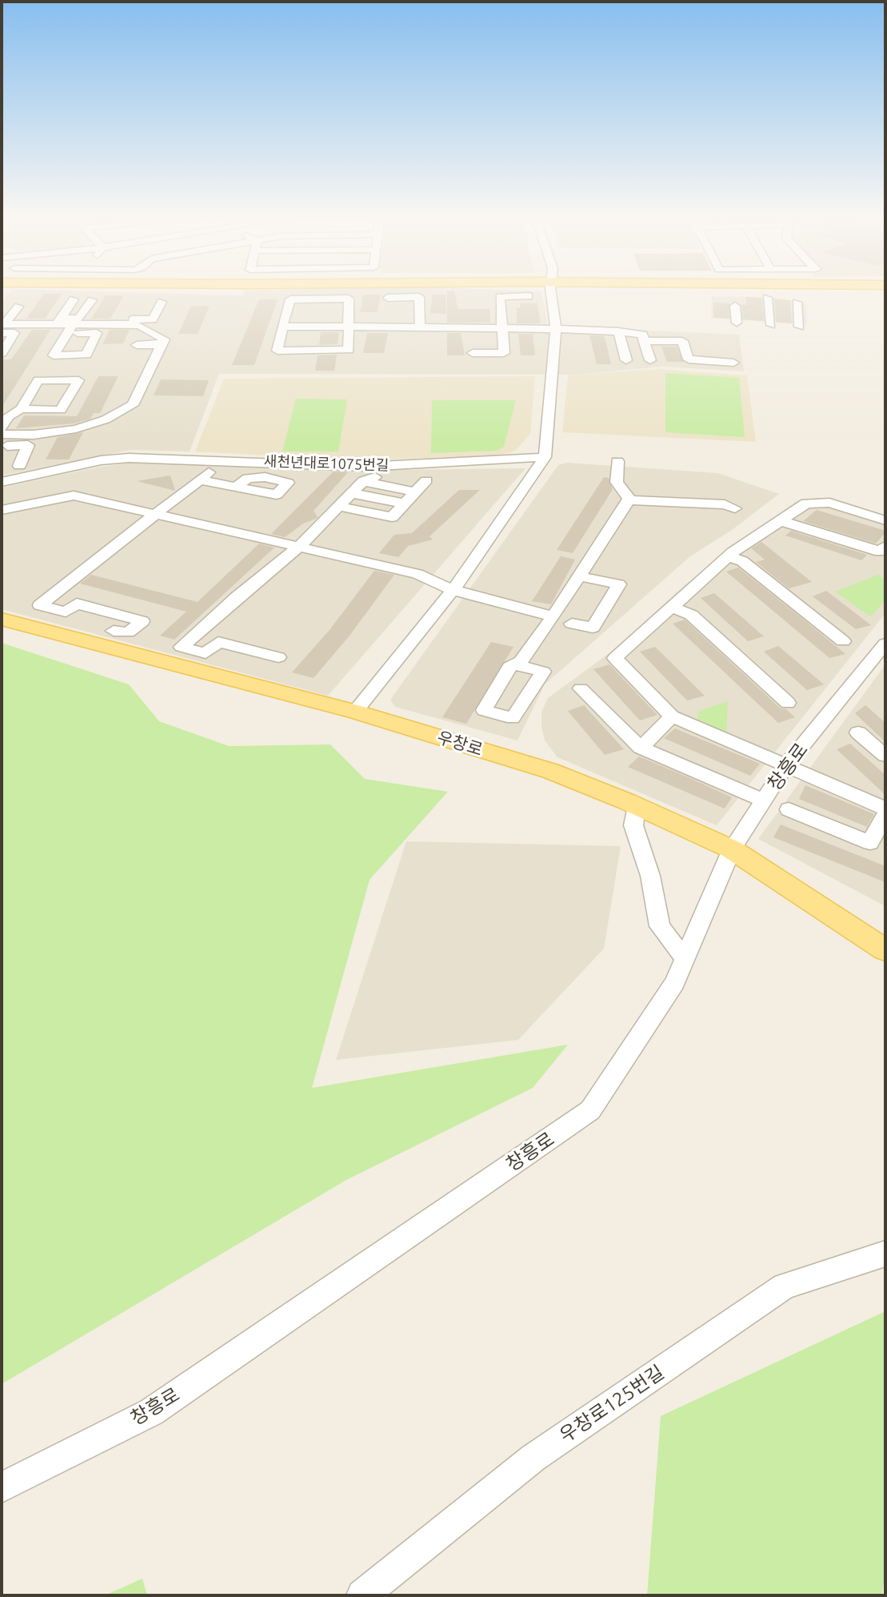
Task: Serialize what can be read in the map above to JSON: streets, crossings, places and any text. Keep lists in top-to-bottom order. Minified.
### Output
{"streets":{"main road":["우창로"],"street":["새천년대로1075번길","창흥로","우창로125번길"]},"crossings":[["우창로","창흥로"]]}
